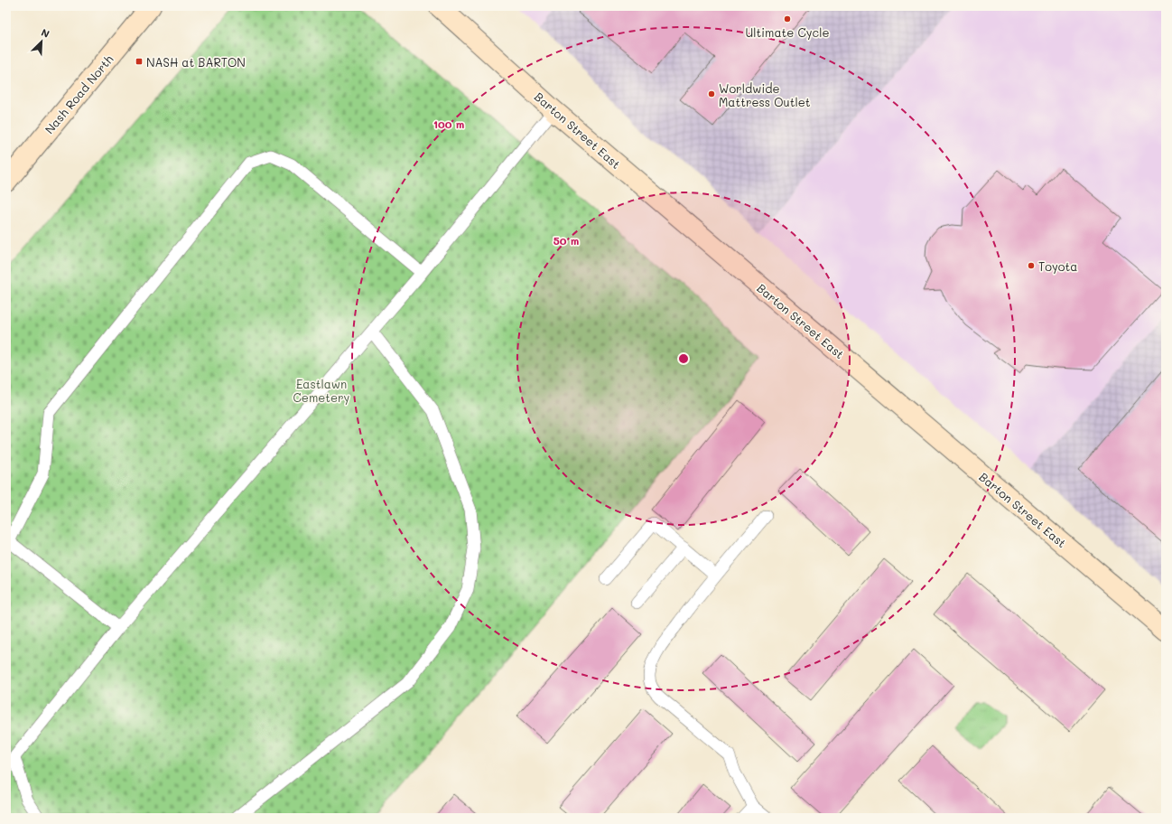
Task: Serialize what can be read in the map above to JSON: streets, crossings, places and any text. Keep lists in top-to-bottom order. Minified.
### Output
{"streets":{"main road":["Nash Road North","Barton Street East"]},"parks":["Eastlawn Cemetery"],"places":{"other":["Ultimate Cycle","Worldwide Mattress Outlet","Toyota"],"transit":["NASH at BARTON"]},"north":"top right","rings":["100 m","50 m"]}
